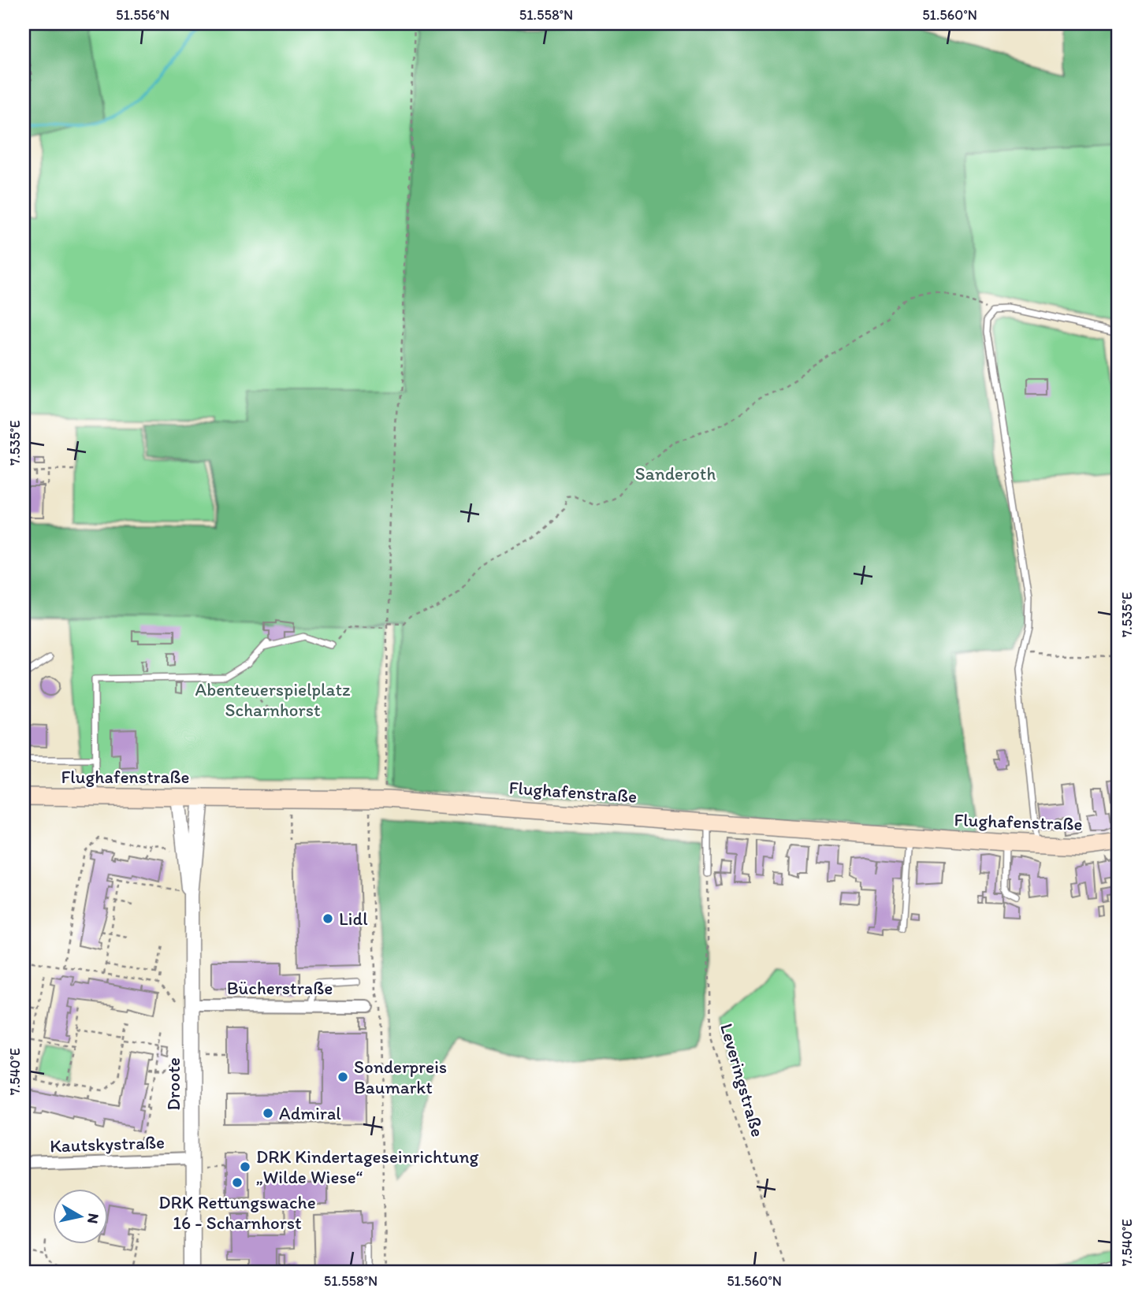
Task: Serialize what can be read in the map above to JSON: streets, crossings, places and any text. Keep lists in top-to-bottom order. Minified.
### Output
{"streets":{"main road":["Flughafenstraße"],"street":["Bücherstraße","Droote","Kautskystraße"],"path":["Leveringstraße"]},"crossings":[["Flughafenstraße","Droote"],["Bücherstraße","Droote"],["Droote","Kautskystraße"]],"parks":["Sanderoth","Abenteuerspielplatz Scharnhorst"],"places":["Lidl","Sonderpreis Baumarkt","Admiral","DRK Kindertageseinrichtung „Wilde Wiese“","DRK Rettungswache 16 - Scharnhorst"],"north":"right","coordinates":["51.556°N","51.558°N","51.560°N","7.535°E","7.540°E"]}
